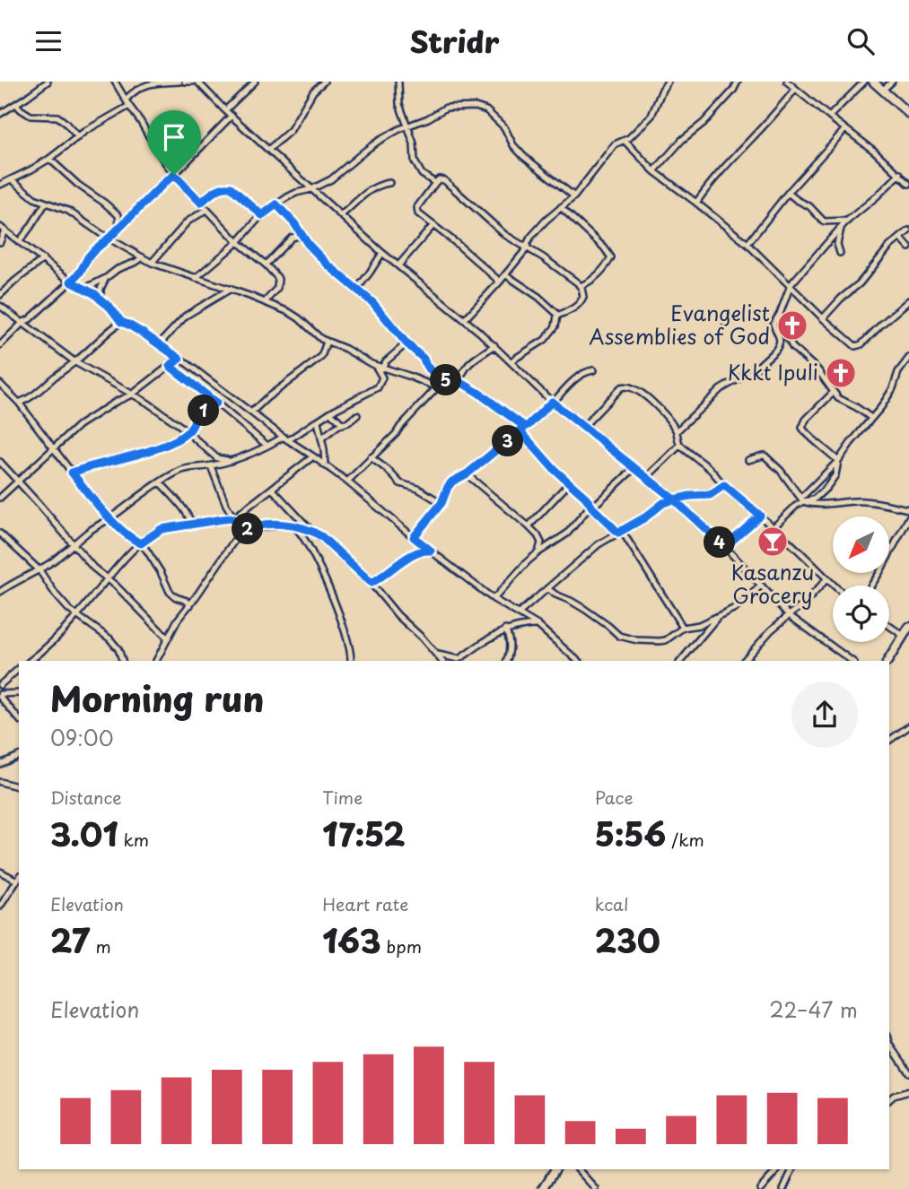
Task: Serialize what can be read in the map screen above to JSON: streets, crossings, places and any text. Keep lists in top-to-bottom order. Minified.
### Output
{"places":{"church":["Evangelist Assemblies of God","Kkkt Ipuli"],"bar":["Kasanzu Grocery"]},"north":"bottom left","page":{"header":"Stridr","pins":["5","1","3","2","4"],"heading":["Morning run","09:00"],"stats":[["Distance","3.01 km"],["Time","17:52"],["Pace","5:56 /km"],["Elevation","27 m"],["Heart rate","163 bpm"],["kcal","230"]],"chart":["Elevation","22–47 m"]}}
